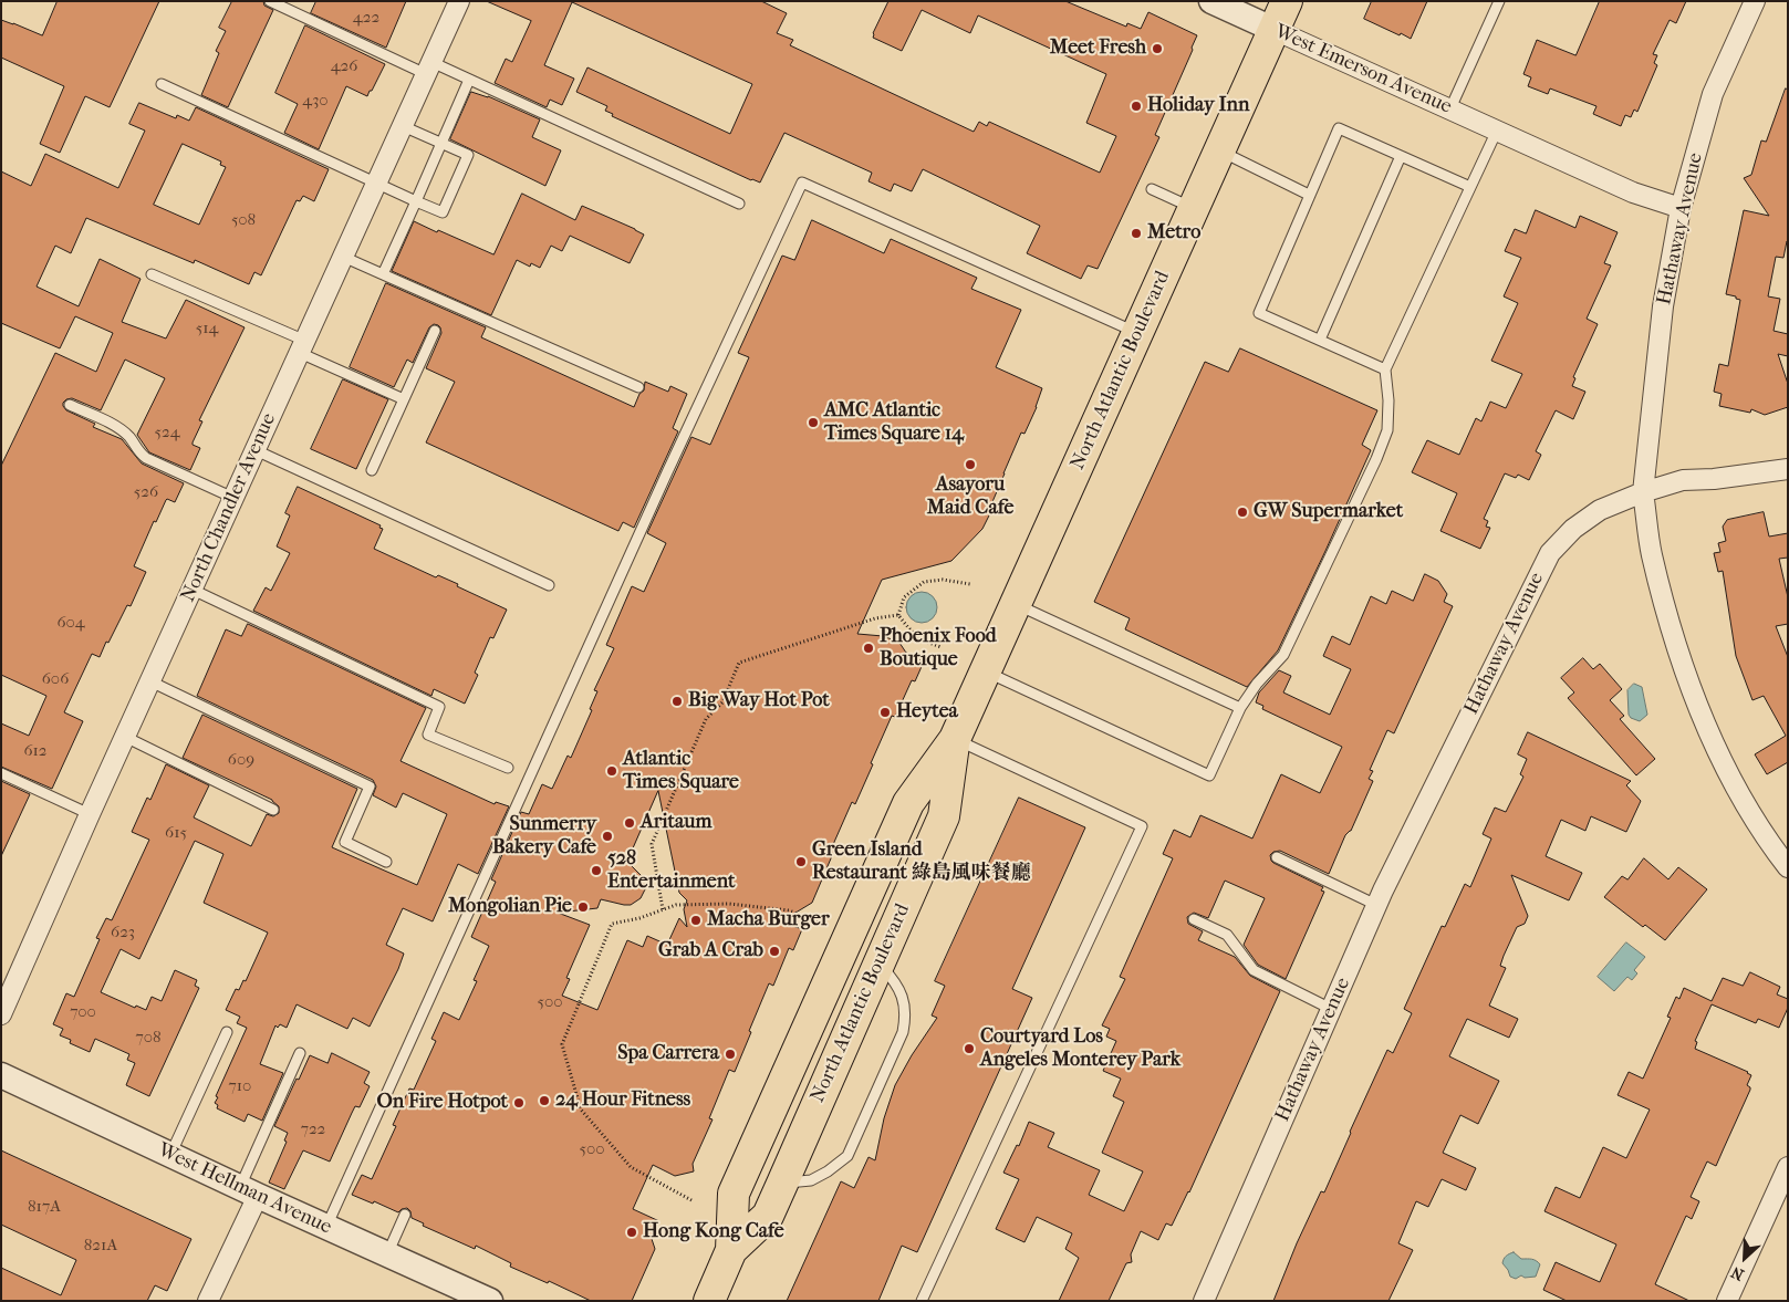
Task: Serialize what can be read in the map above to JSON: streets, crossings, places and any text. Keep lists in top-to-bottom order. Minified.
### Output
{"streets":{"main road":["North Atlantic Boulevard"],"street":["West Emerson Avenue","Hathaway Avenue","North Chandler Avenue","West Hellman Avenue"]},"crossings":[["West Emerson Avenue","Hathaway Avenue"],["West Emerson Avenue","North Atlantic Boulevard"]],"places":["Meet Fresh","Holiday Inn","Metro","AMC Atlantic Times Square 14","Asayoru Maid Cafe","GW Supermarket","Phoenix Food Boutique","Big Way Hot Pot","Heytea","Atlantic Times Square","Aritaum","Sunmerry Bakery Cafe","Green Island Restaurant 綠島風味餐廳","528 Entertainment","Mongolian Pie","Macha Burger","Grab A Crab","Courtyard Los Angeles Monterey Park","Spa Carrera","24 Hour Fitness","On Fire Hotpot","Hong Kong Cafe"],"house_numbers":["422","426","430","508","514","524","526","604","606","612","609","615","623","500","700","708","710","722","500","817A","821A"],"north":"bottom left"}
